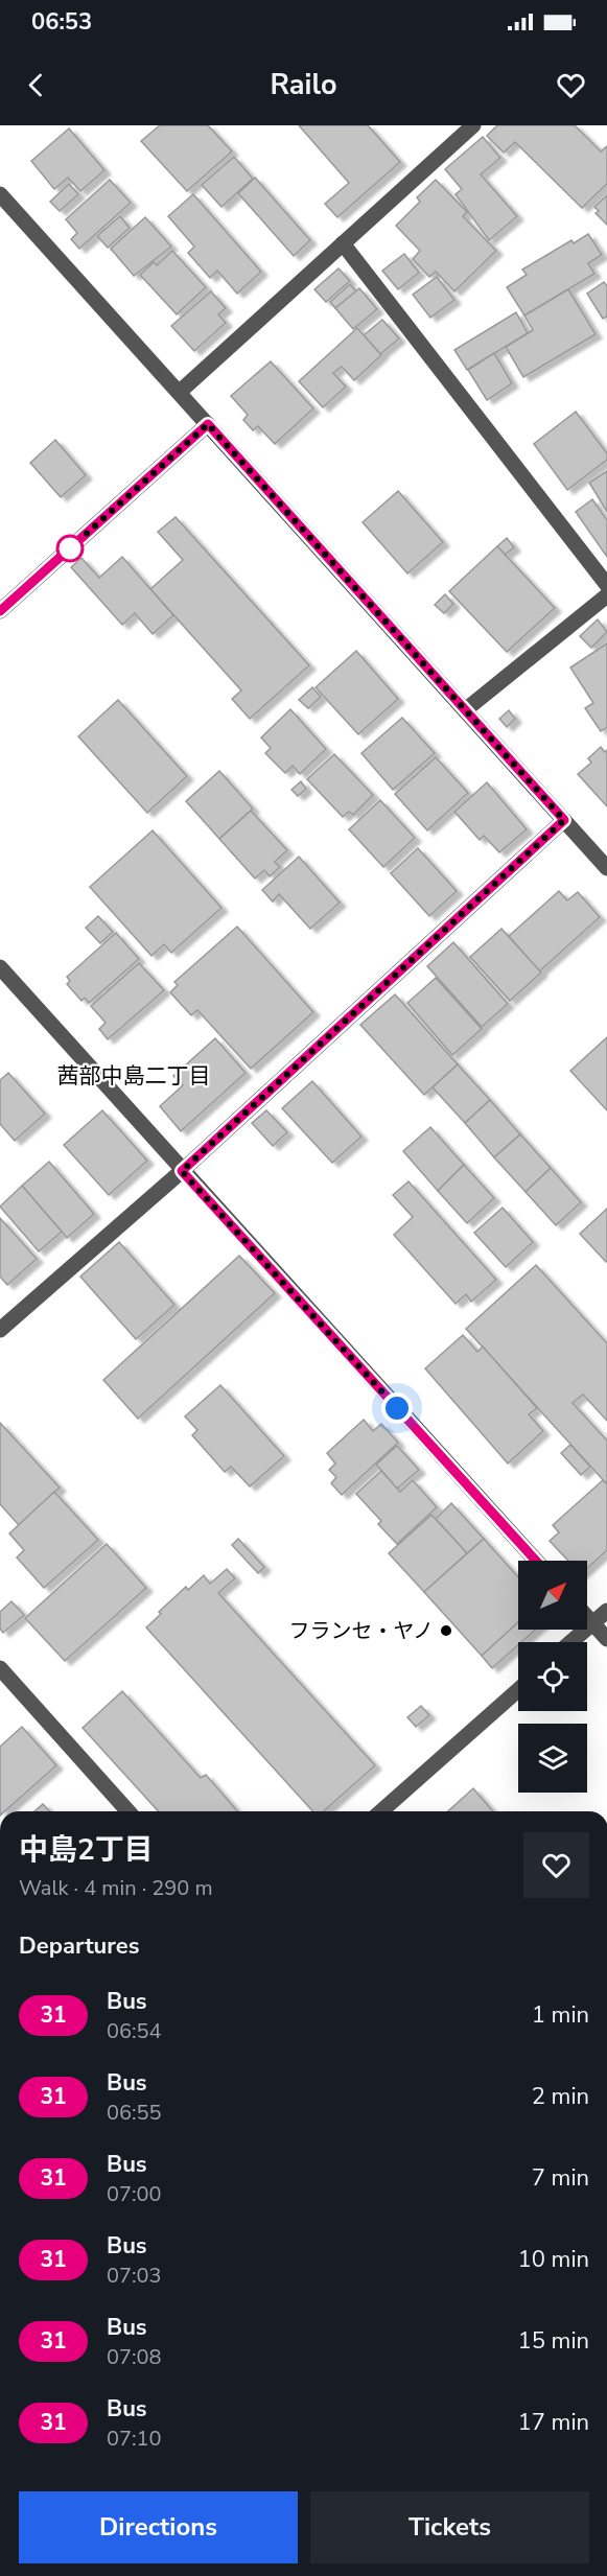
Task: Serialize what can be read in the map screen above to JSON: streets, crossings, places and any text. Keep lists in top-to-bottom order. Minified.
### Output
{"districts":["茜部中島二丁目"],"places":["フランセ・ヤノ"],"lines":["bus line 31"],"north":"top right","page":{"status":"06:53","header":"Railo","heading":[["中島2丁目","Walk · 4 min · 290 m"],"Departures"],"list":[{"mark":"31","name":"Bus","note":"06:54","value":"1 min"},{"mark":"31","name":"Bus","note":"06:55","value":"2 min"},{"mark":"31","name":"Bus","note":"07:00","value":"7 min"},{"mark":"31","name":"Bus","note":"07:03","value":"10 min"},{"mark":"31","name":"Bus","note":"07:08","value":"15 min"},{"mark":"31","name":"Bus","note":"07:10","value":"17 min"}],"buttons":["Directions","Tickets"]}}
